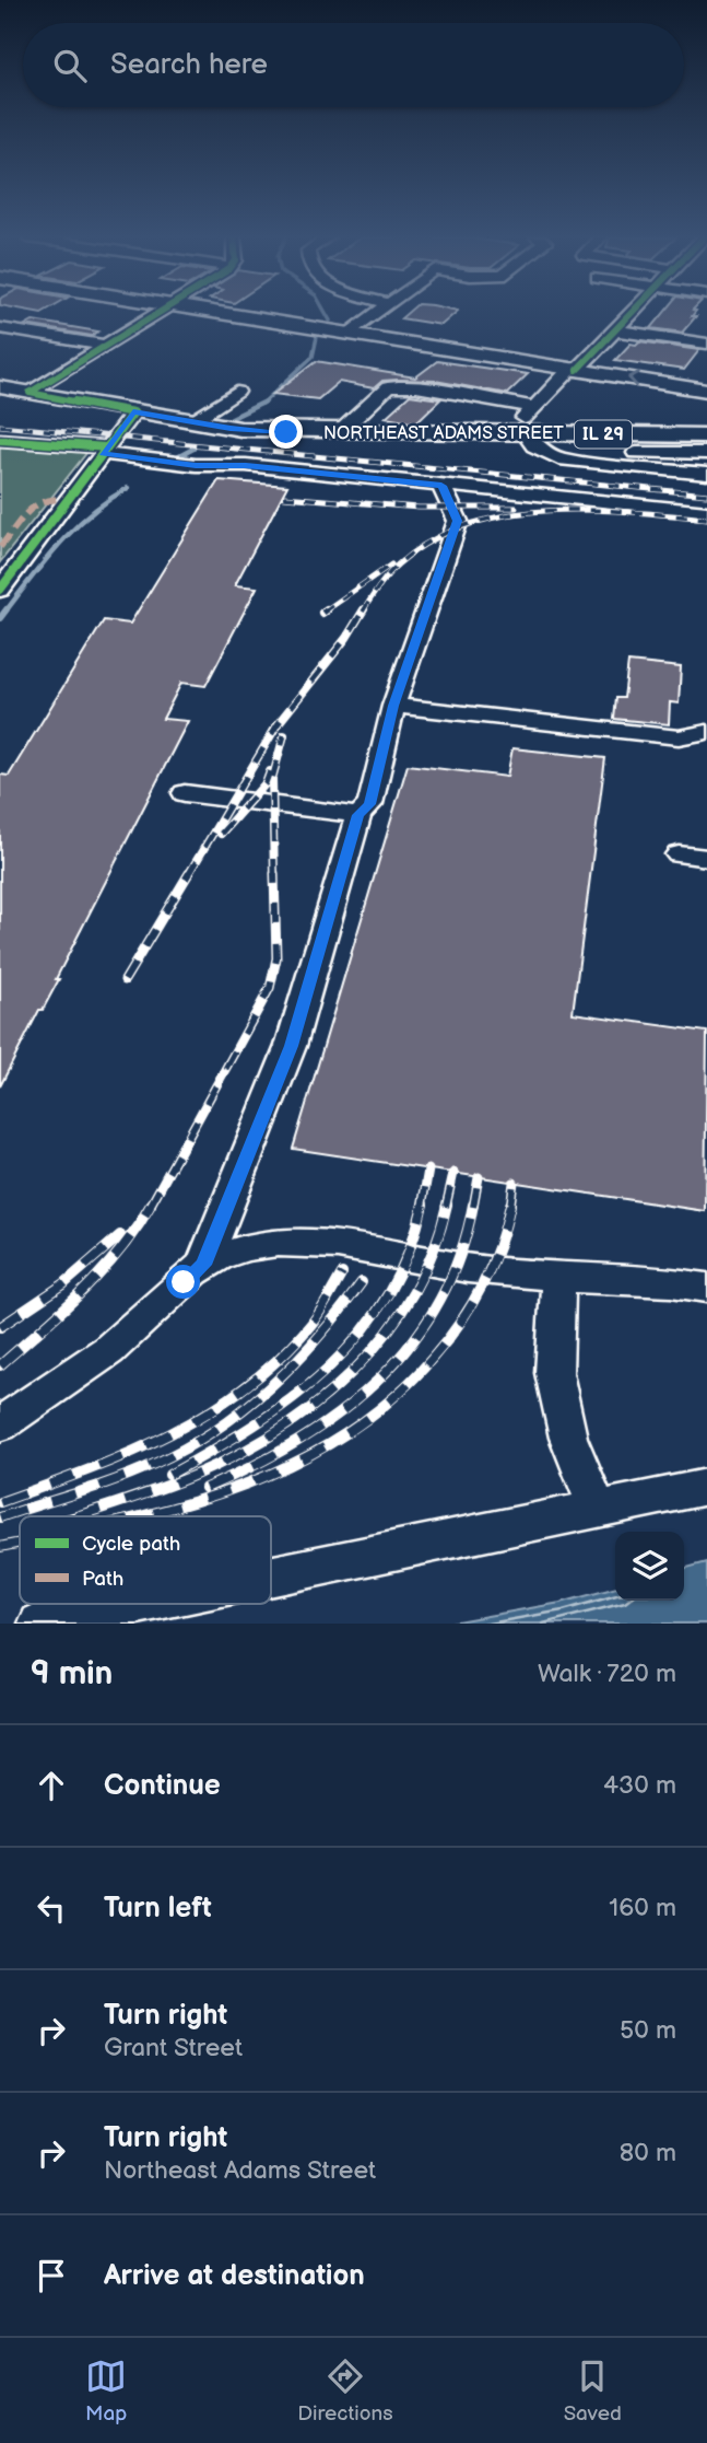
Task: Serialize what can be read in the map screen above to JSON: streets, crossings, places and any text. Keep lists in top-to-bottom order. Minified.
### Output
{"streets":{"main road":["NORTHEAST ADAMS STREET","IL 29"]},"legend":["Cycle path","Path"],"page":{"search":"Search here","heading":["9 min","Walk · 720 m"],"list":[["Continue","430 m"],["Turn left","160 m"],["Turn right","Grant Street","50 m"],["Turn right","Northeast Adams Street","80 m"],"Arrive at destination"],"nav":["Map","Directions","Saved"]}}
